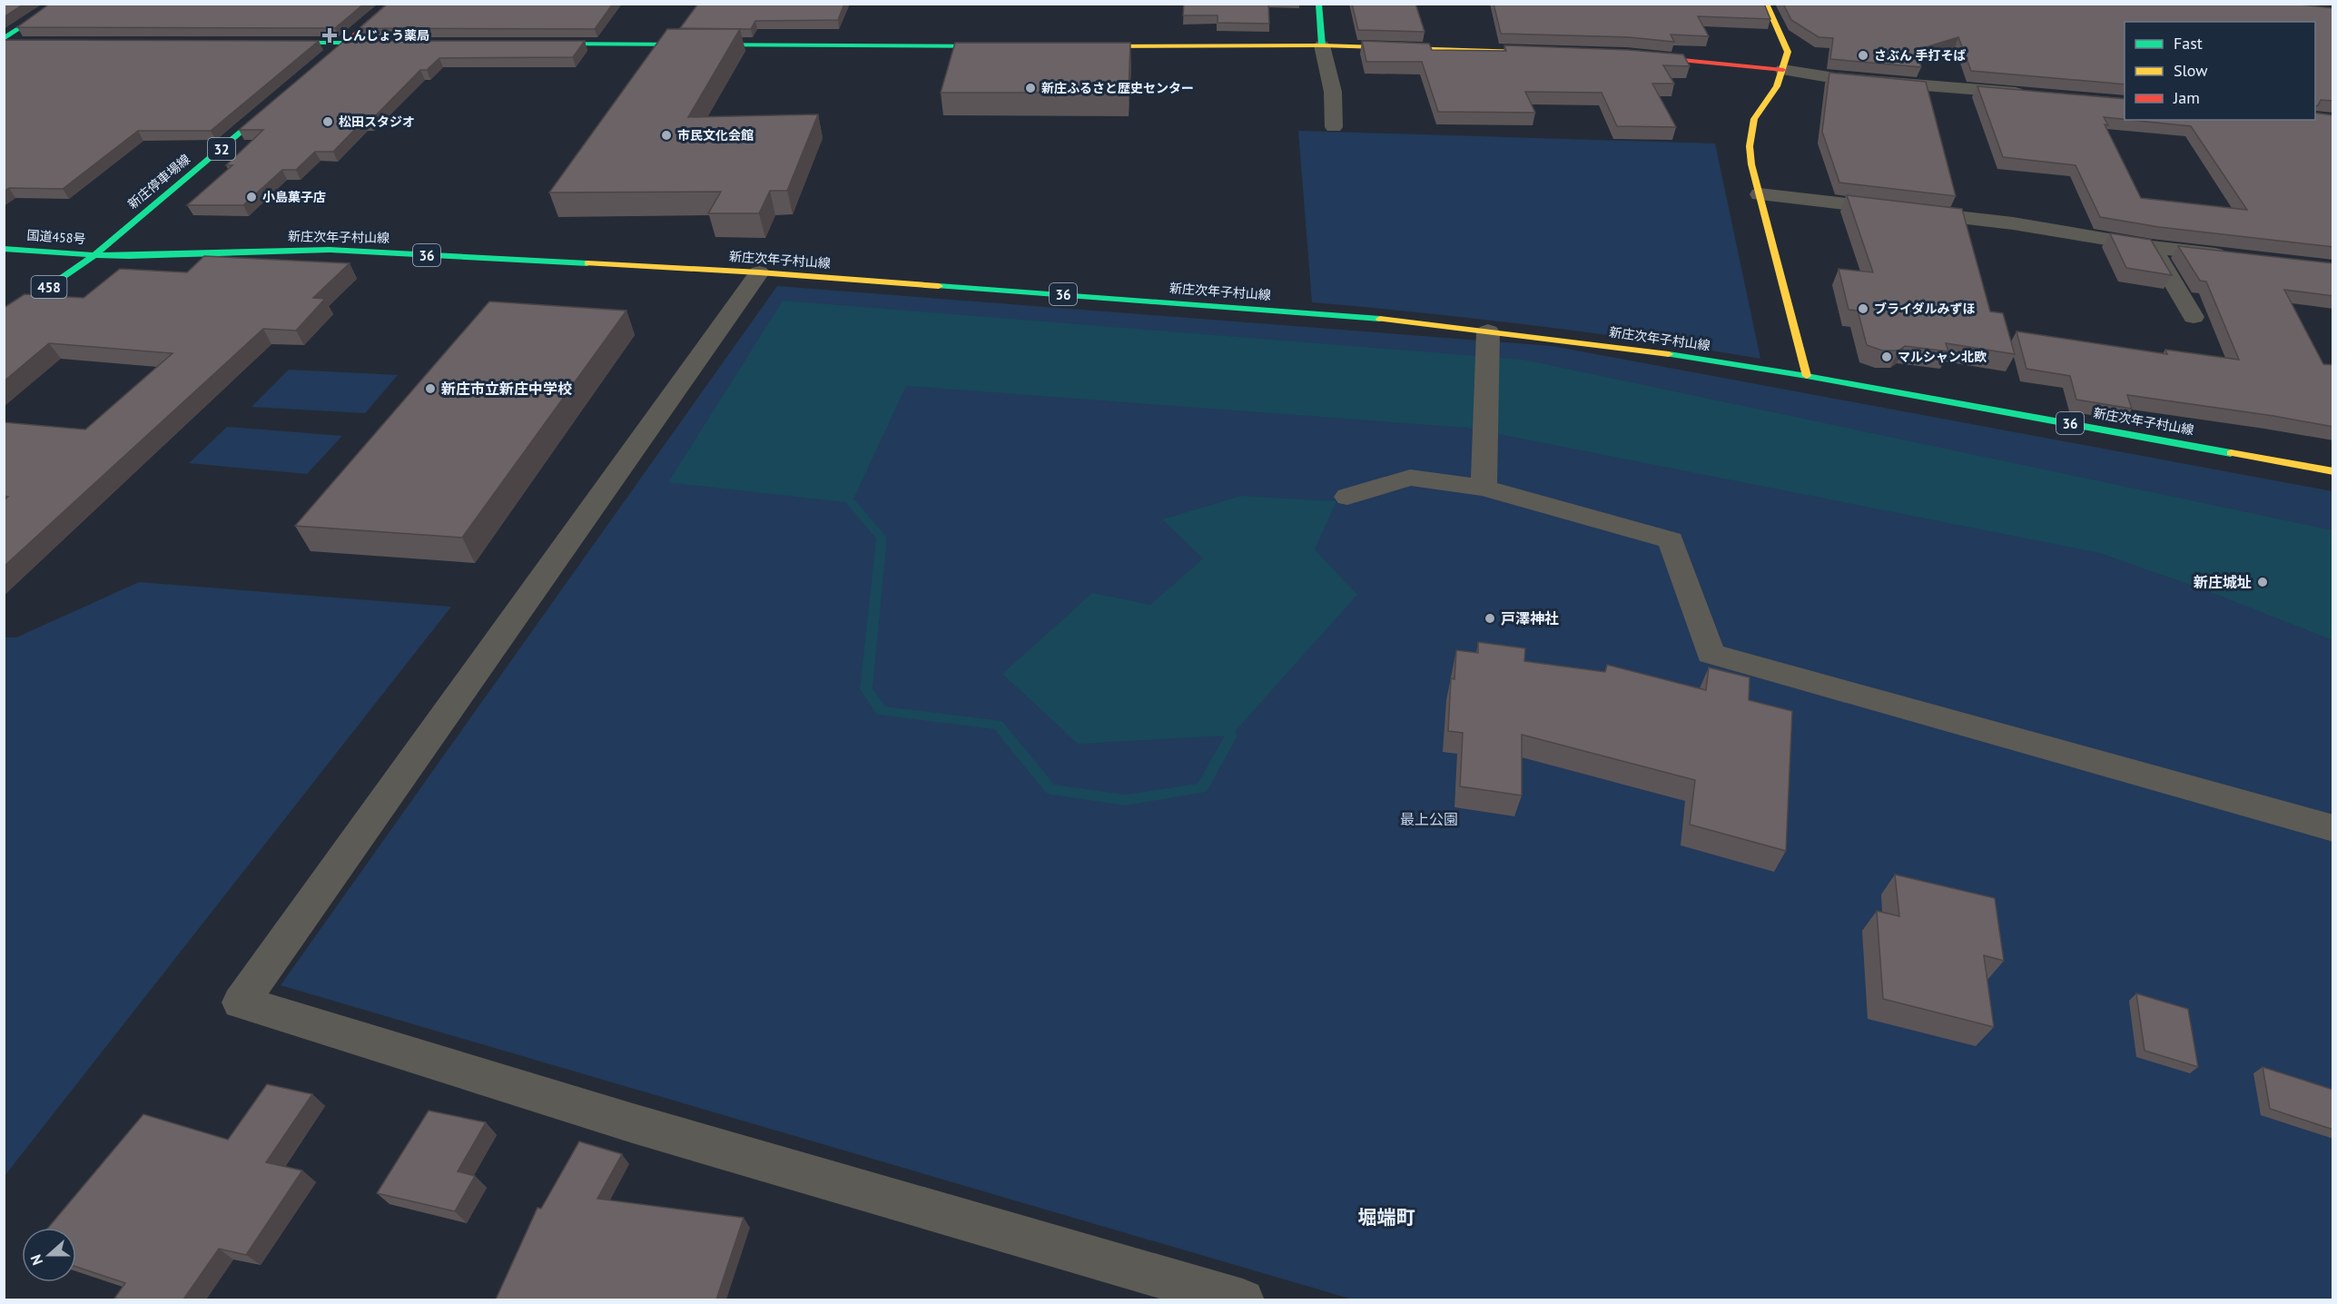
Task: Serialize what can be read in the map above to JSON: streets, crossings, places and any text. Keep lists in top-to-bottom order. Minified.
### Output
{"streets":{"main road":["32","新庄停車場線","国道458号","新庄次年子村山線","36","458"]},"crossings":[["新庄停車場線","国道458号"],["新庄停車場線","新庄次年子村山線"],["国道458号","新庄次年子村山線"]],"districts":["堀端町"],"parks":["最上公園"],"places":{"health":["しんじょう薬局"],"other":["さぶん 手打そば","新庄ふるさと歴史センター","松田スタジオ","市民文化会館","小島菓子店","ブライダルみずほ","マルシャン北欧","新庄市立新庄中学校","新庄城址","戸澤神社"]},"legend":["Fast","Slow","Jam"],"north":"left"}
